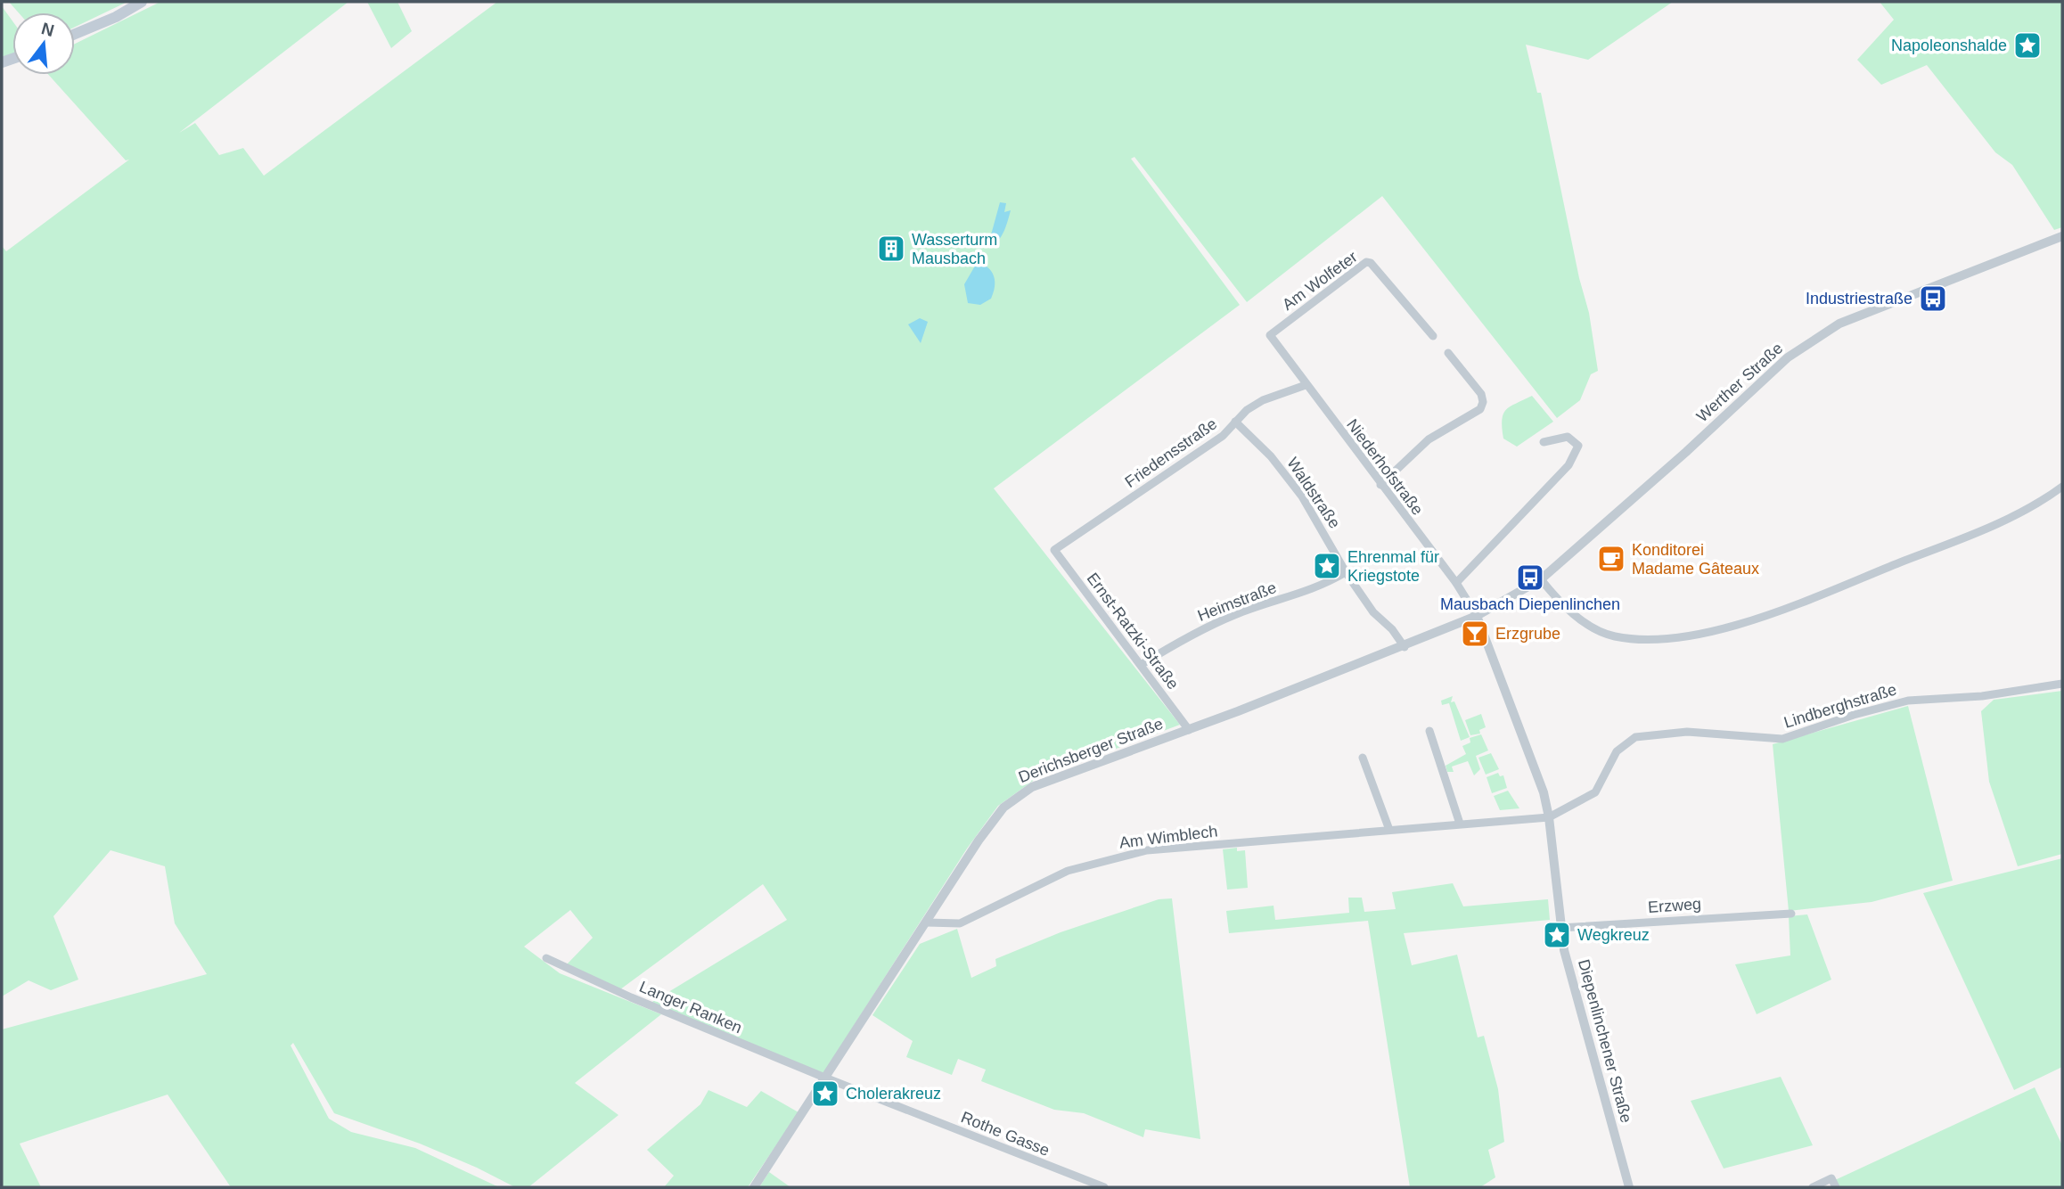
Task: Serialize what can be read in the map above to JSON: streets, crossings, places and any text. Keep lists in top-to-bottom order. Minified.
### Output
{"streets":{"street":["Am Wolfeter","Werther Straße","Friedensstraße","Niederhofstraße","Waldstraße","Heimstraße","Ernst-Ratzki-Straße","Lindberghstraße","Derichsberger Straße","Am Wimblech","Erzweg","Langer Ranken","Diepenlinchener Straße","Rothe Gasse"]},"crossings":[["Am Wolfeter","Niederhofstraße"],["Werther Straße","Niederhofstraße"],["Werther Straße","Derichsberger Straße"],["Werther Straße","Diepenlinchener Straße"],["Friedensstraße","Niederhofstraße"],["Friedensstraße","Waldstraße"],["Friedensstraße","Ernst-Ratzki-Straße"],["Niederhofstraße","Derichsberger Straße"],["Niederhofstraße","Diepenlinchener Straße"],["Waldstraße","Heimstraße"],["Waldstraße","Derichsberger Straße"],["Heimstraße","Ernst-Ratzki-Straße"],["Ernst-Ratzki-Straße","Derichsberger Straße"],["Lindberghstraße","Am Wimblech"],["Lindberghstraße","Diepenlinchener Straße"],["Derichsberger Straße","Am Wimblech"],["Derichsberger Straße","Langer Ranken"],["Derichsberger Straße","Diepenlinchener Straße"],["Derichsberger Straße","Rothe Gasse"],["Am Wimblech","Diepenlinchener Straße"],["Erzweg","Diepenlinchener Straße"],["Langer Ranken","Rothe Gasse"]],"places":{"place":["Napoleonshalde","Ehrenmal für Kriegstote","Wegkreuz","Cholerakreuz"],"building":["Wasserturm Mausbach"],"bus stop":["Industriestraße","Mausbach Diepenlinchen"],"cafe":["Konditorei Madame Gâteaux"],"bar":["Erzgrube"]},"north":"top"}
